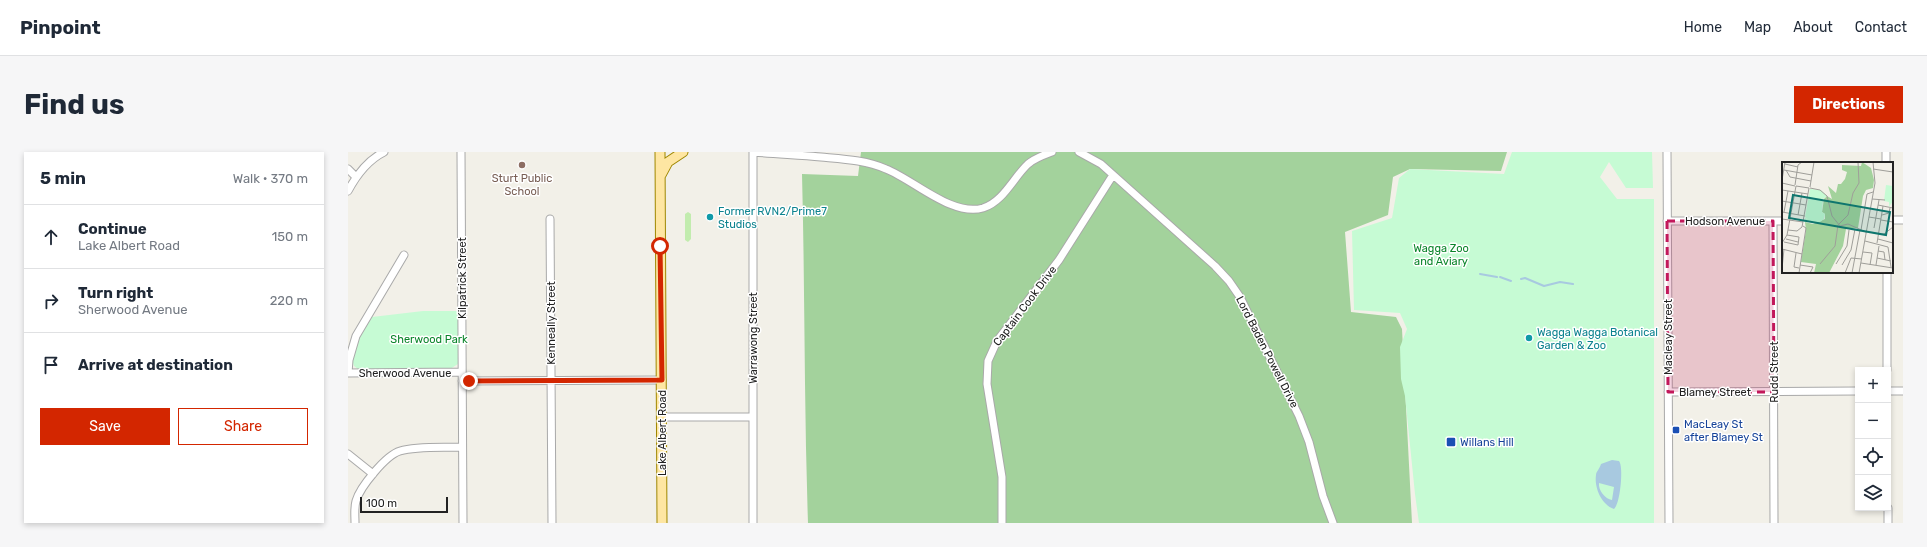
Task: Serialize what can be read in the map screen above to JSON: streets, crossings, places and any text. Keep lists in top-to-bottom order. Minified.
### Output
{"streets":{"main road":["Lake Albert Road"],"street":["Hodson Avenue","Kilpatrick Street","Captain Cook Drive","Kenneally Street","Macleay Street","Warrawong Street","Lord Baden Powell Drive","Rudd Street","Sherwood Avenue","Blamey Street"]},"crossings":[["Hodson Avenue","Macleay Street"],["Hodson Avenue","Rudd Street"],["Kilpatrick Street","Sherwood Avenue"],["Captain Cook Drive","Lord Baden Powell Drive"],["Kenneally Street","Sherwood Avenue"],["Macleay Street","Blamey Street"],["Rudd Street","Blamey Street"],["Sherwood Avenue","Lake Albert Road"]],"parks":["Wagga Zoo and Aviary","Sherwood Park"],"places":{"other":["Sturt Public School","Former RVN2/Prime7 Studios","Wagga Wagga Botanical Garden & Zoo"],"transit":["MacLeay St after Blamey St","Willans Hill"]},"scale_bar":"100 m","page":{"header":"Pinpoint","nav":["Home","Map","About","Contact"],"buttons":["Directions",["Save","Share"]],"title":"Find us","heading":["5 min","Walk · 370 m"],"list":[["Continue","Lake Albert Road","150 m"],["Turn right","Sherwood Avenue","220 m"],"Arrive at destination"],"map_buttons":["+","−"],"scale":"100 m"}}
